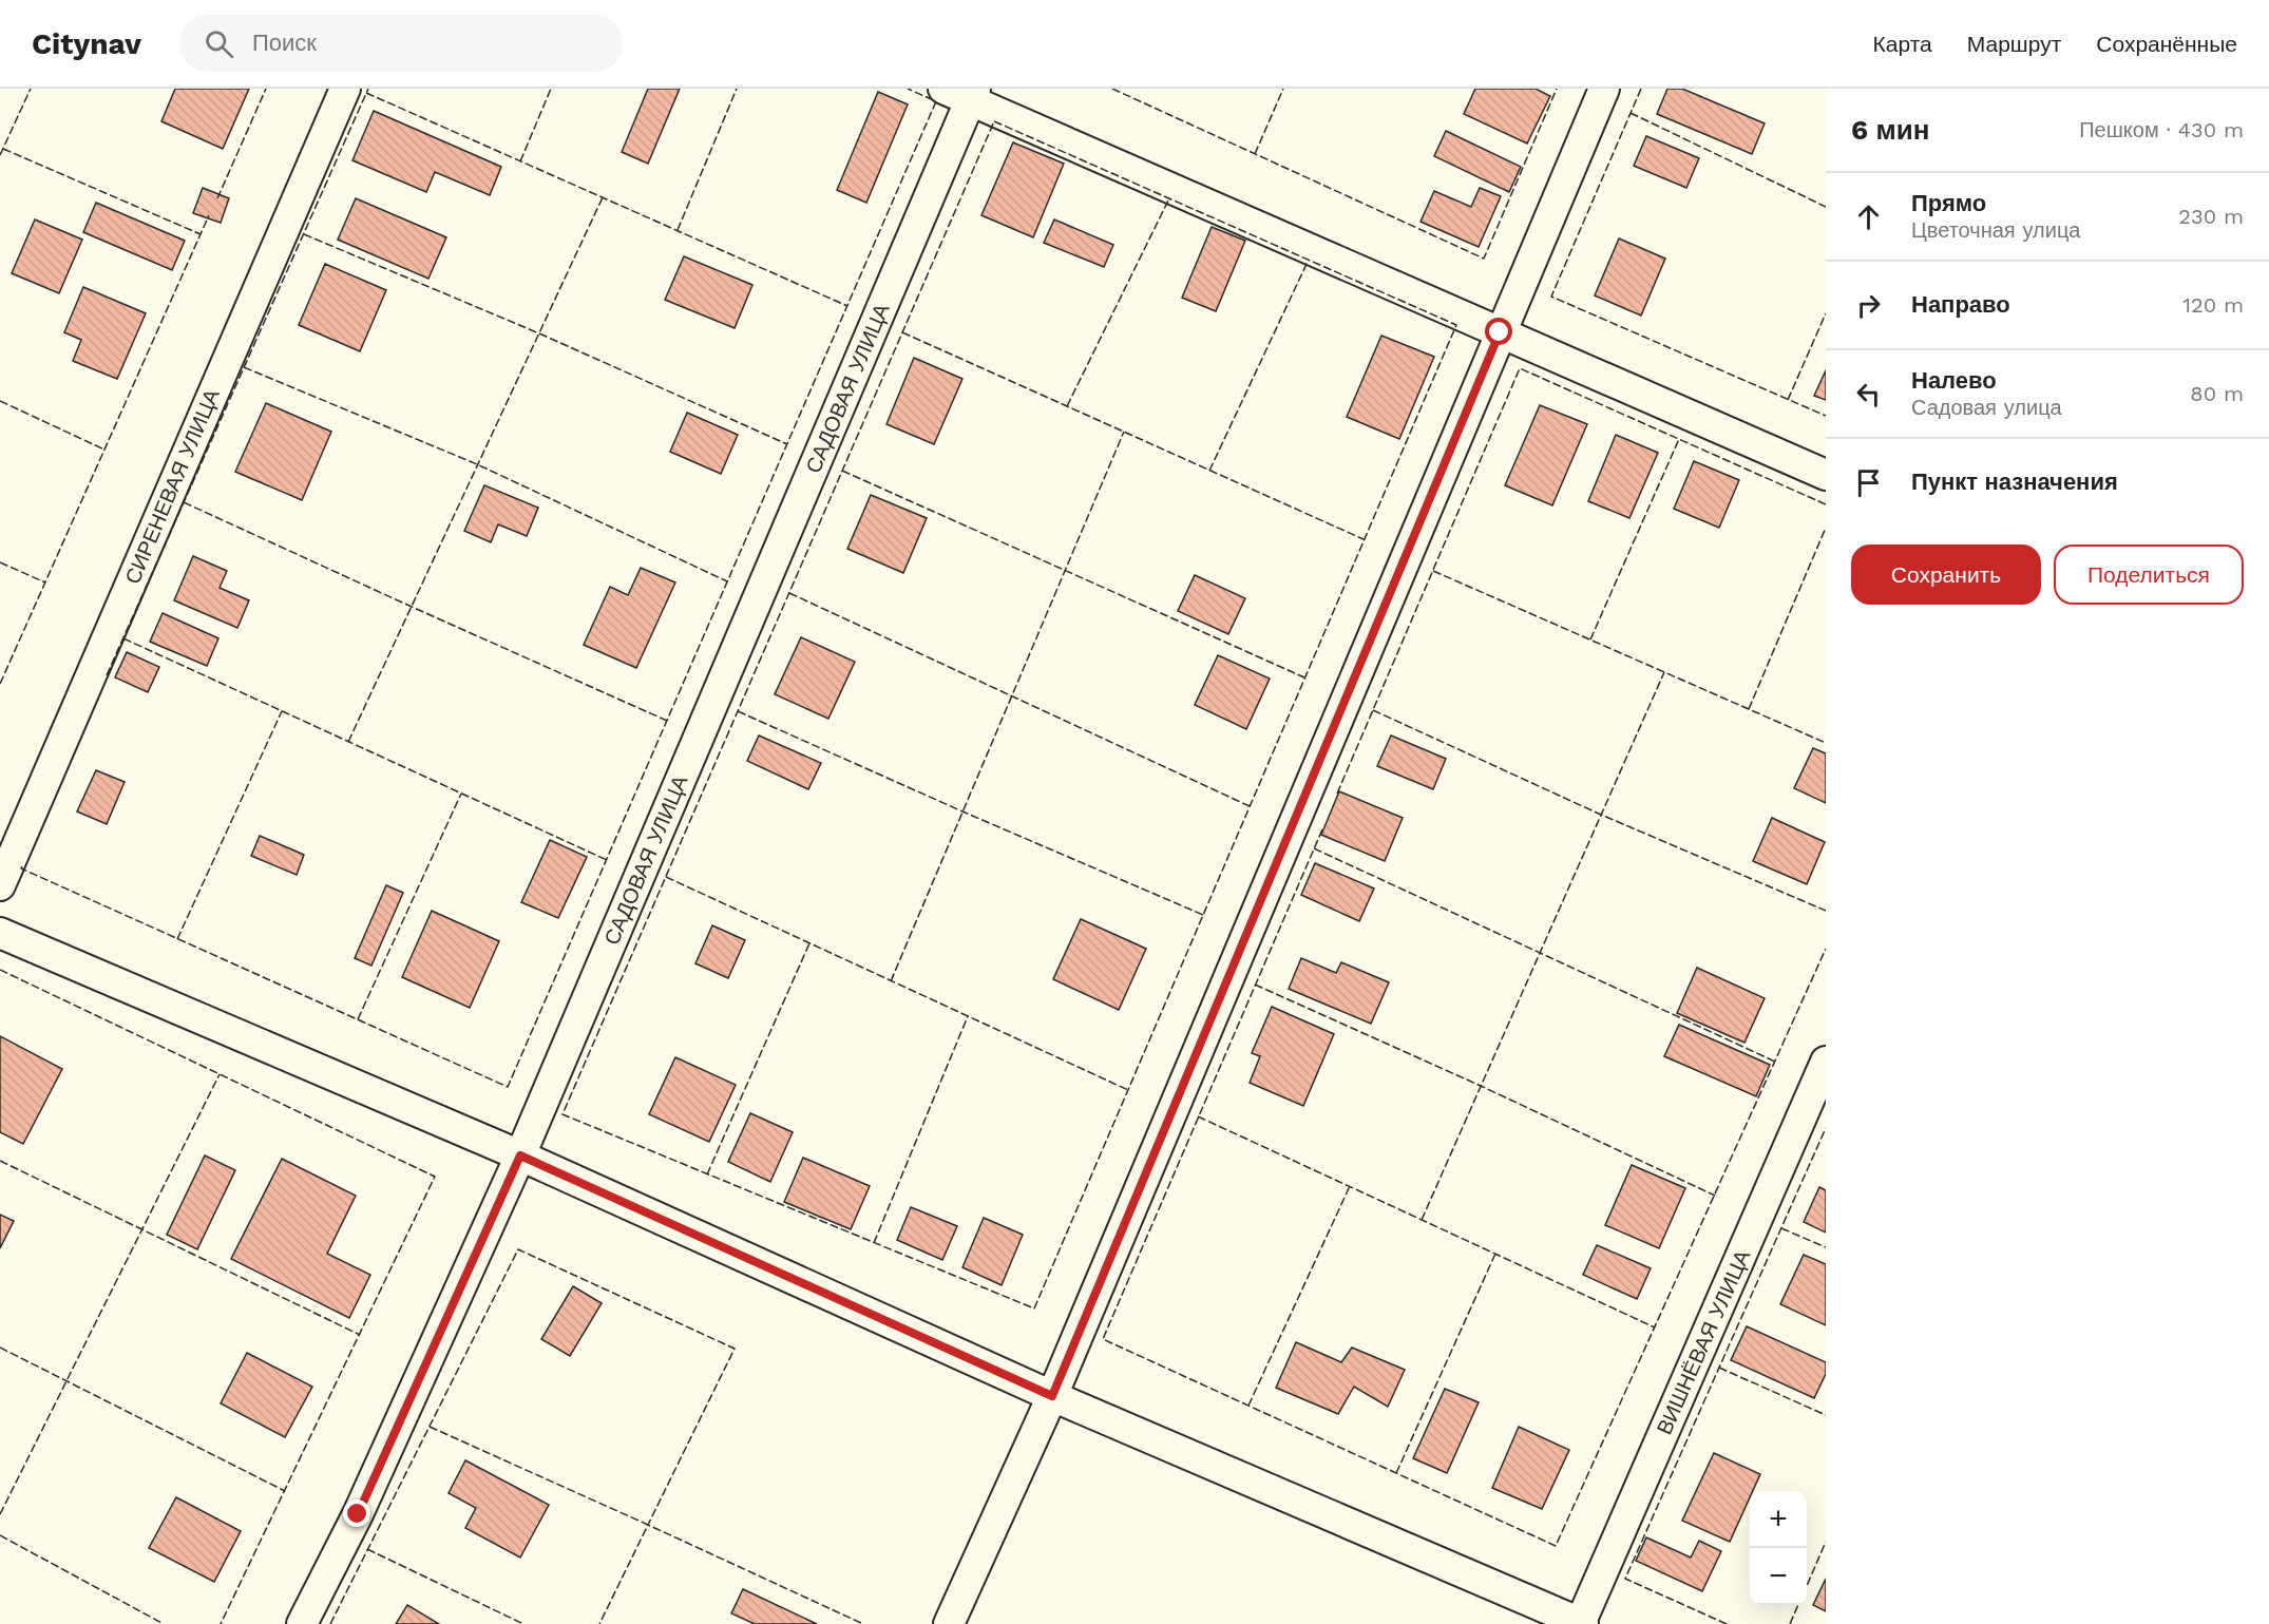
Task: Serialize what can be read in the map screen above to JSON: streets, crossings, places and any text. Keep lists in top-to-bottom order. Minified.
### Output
{"streets":{"street":["САДОВАЯ УЛИЦА","СИРЕНЕВАЯ УЛИЦА","ВИШНЁВАЯ УЛИЦА"]},"page":{"header":"Citynav","search":"Поиск","nav":["Карта","Маршрут","Сохранённые"],"heading":["6 мин","Пешком · 430 m"],"list":[["Прямо","Цветочная улица","230 m"],["Направо","120 m"],["Налево","Садовая улица","80 m"],"Пункт назначения"],"buttons":["Сохранить","Поделиться"],"map_buttons":["+","−"]}}
